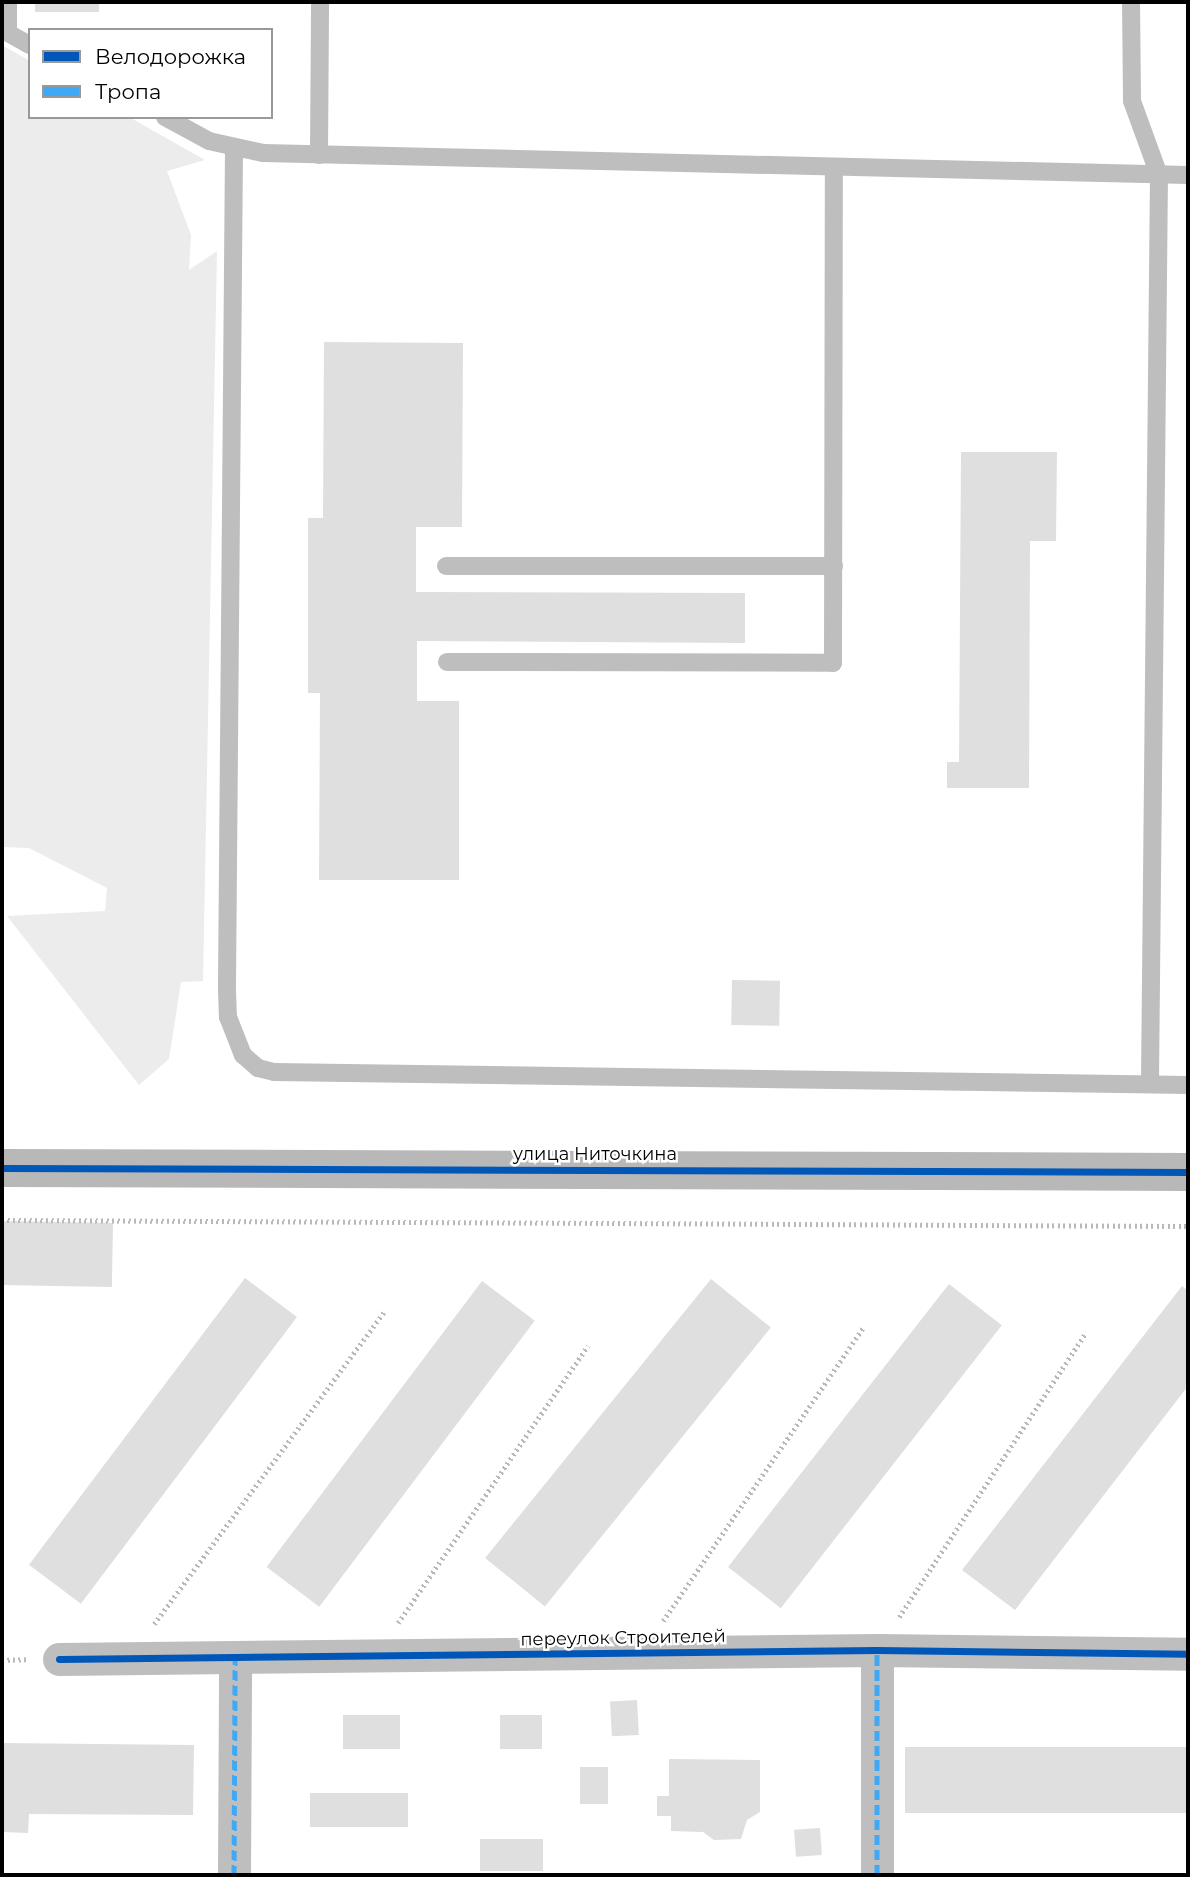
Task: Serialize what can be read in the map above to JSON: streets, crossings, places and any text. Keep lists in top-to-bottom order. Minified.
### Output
{"streets":{"street":["улица Ниточкина","переулок Строителей"]},"legend":["Велодорожка","Тропа"]}
